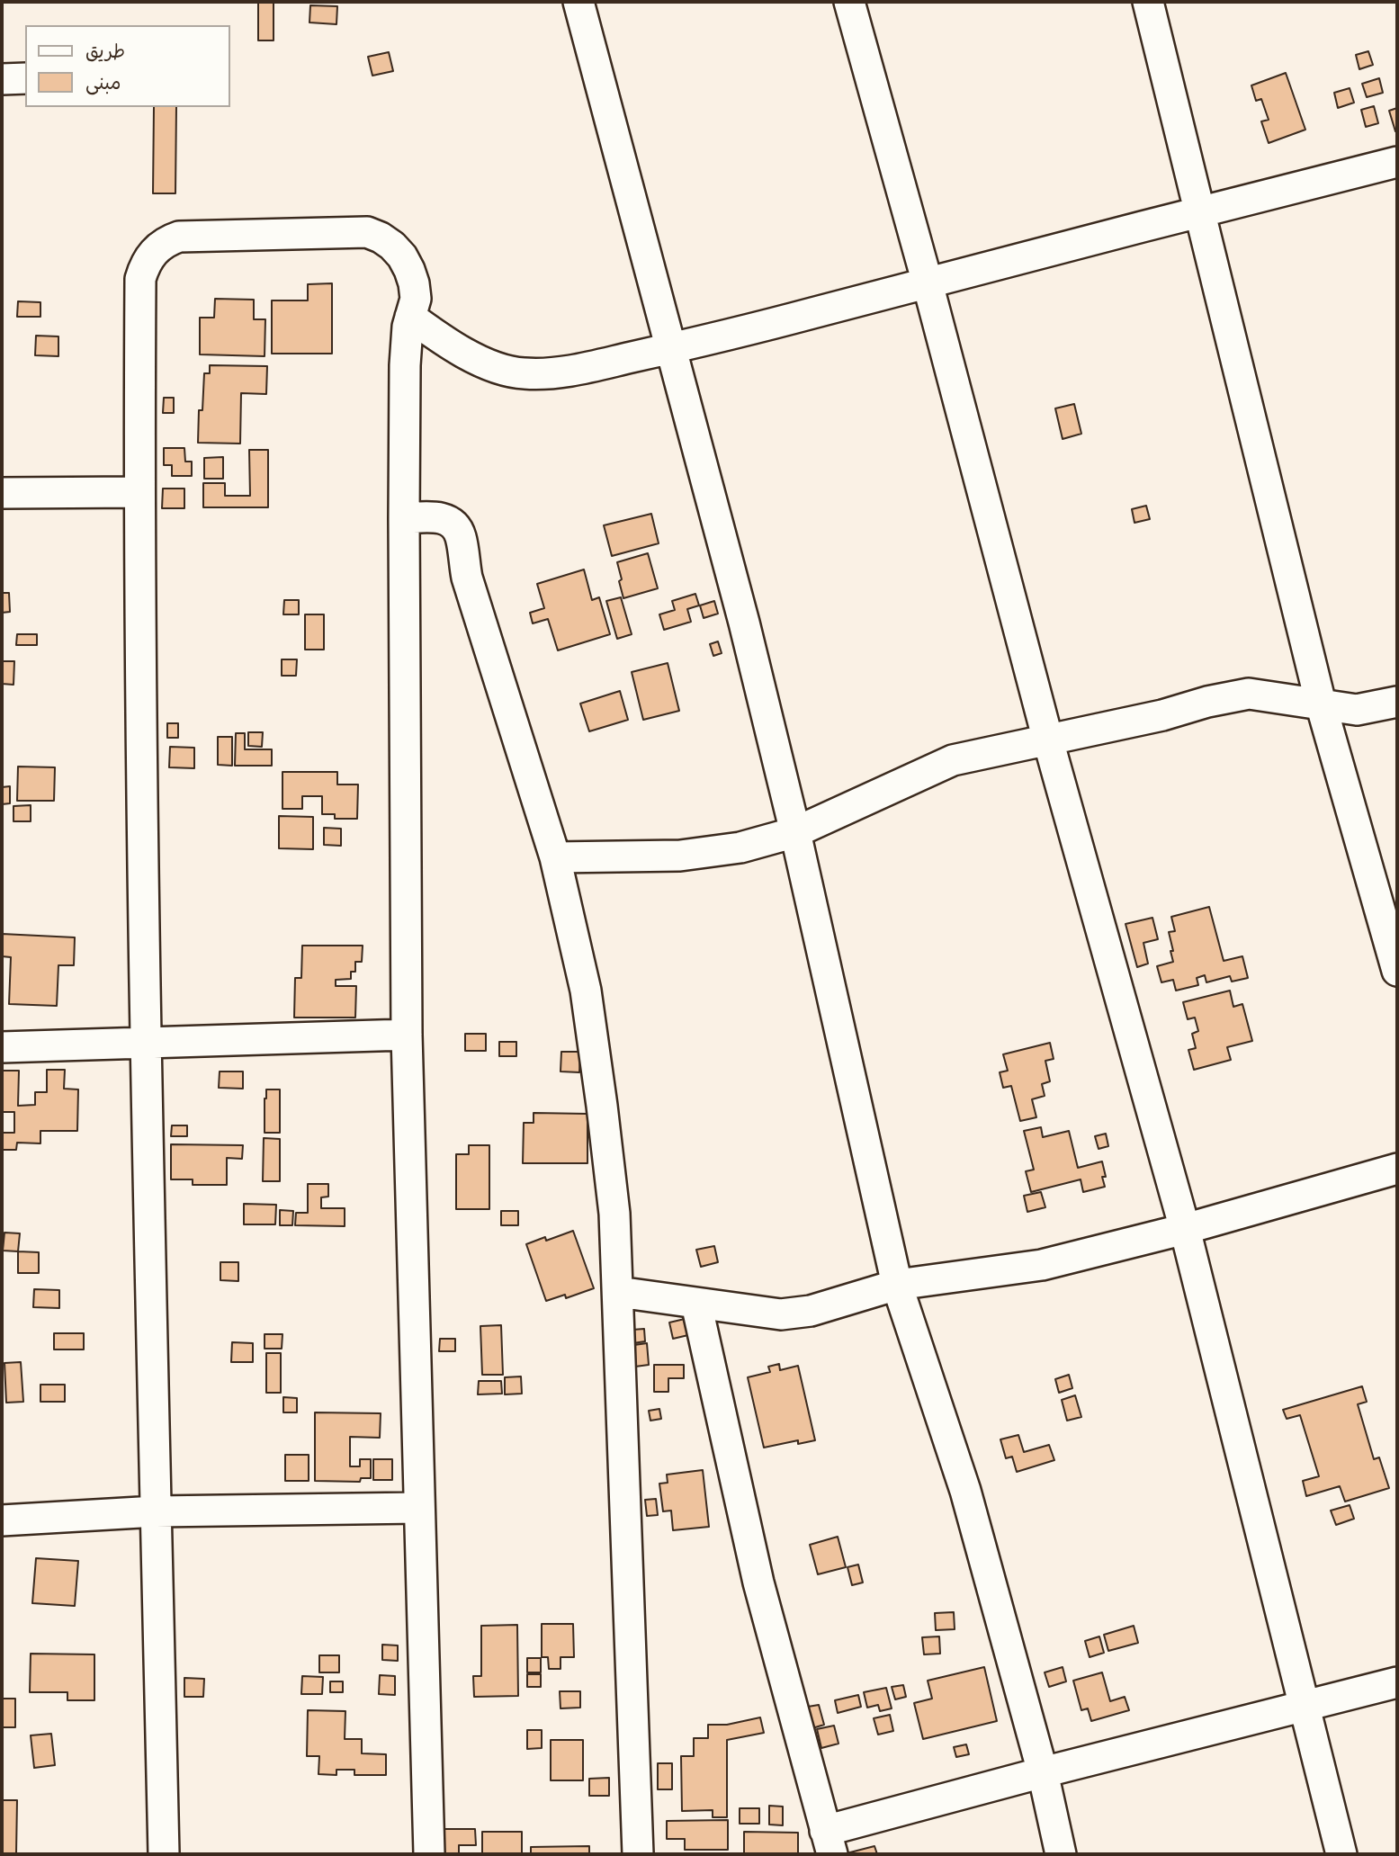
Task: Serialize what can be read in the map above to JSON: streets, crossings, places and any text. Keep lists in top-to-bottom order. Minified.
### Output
{"legend":["طريق","مبنى"]}
